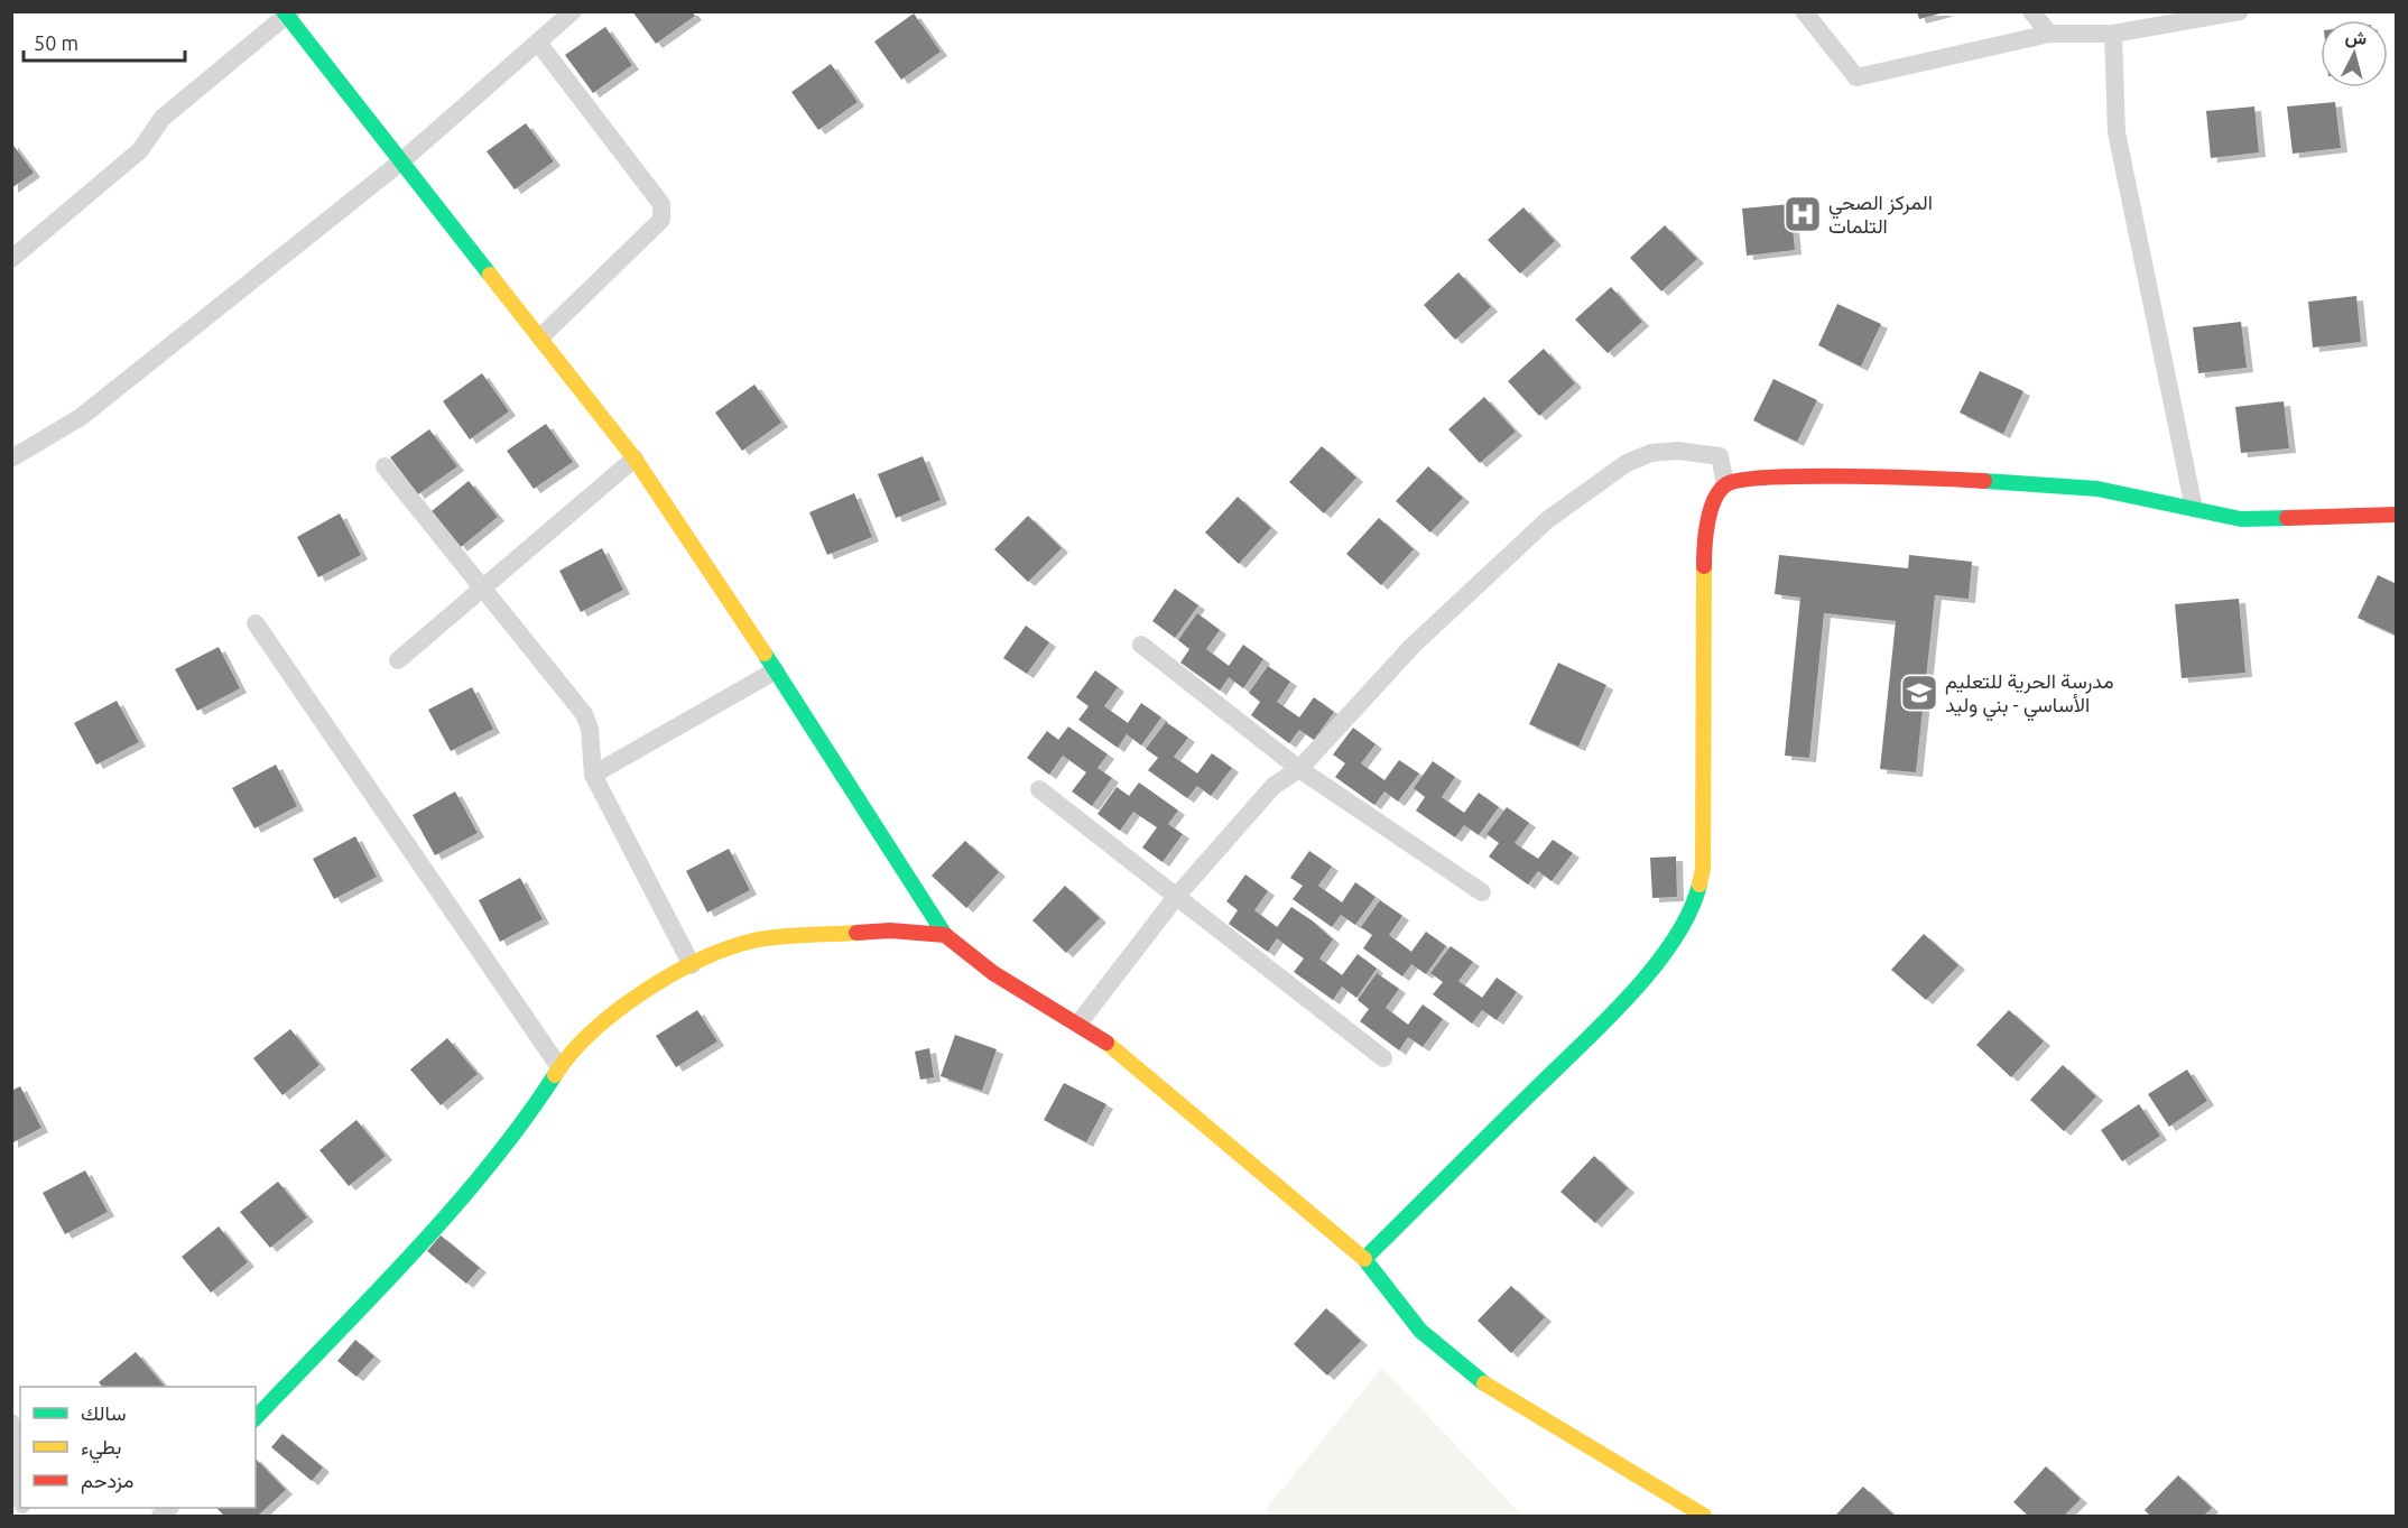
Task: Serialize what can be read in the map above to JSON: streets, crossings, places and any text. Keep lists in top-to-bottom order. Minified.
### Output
{"places":{"hospital":["المركز الصحي التلمات"],"school or university":["مدرسة الحرية للتعليم الأساسي - بني وليد"]},"legend":["سالك","بطيء","مزدحم"],"scale_bar":"50 m","north":"top"}
